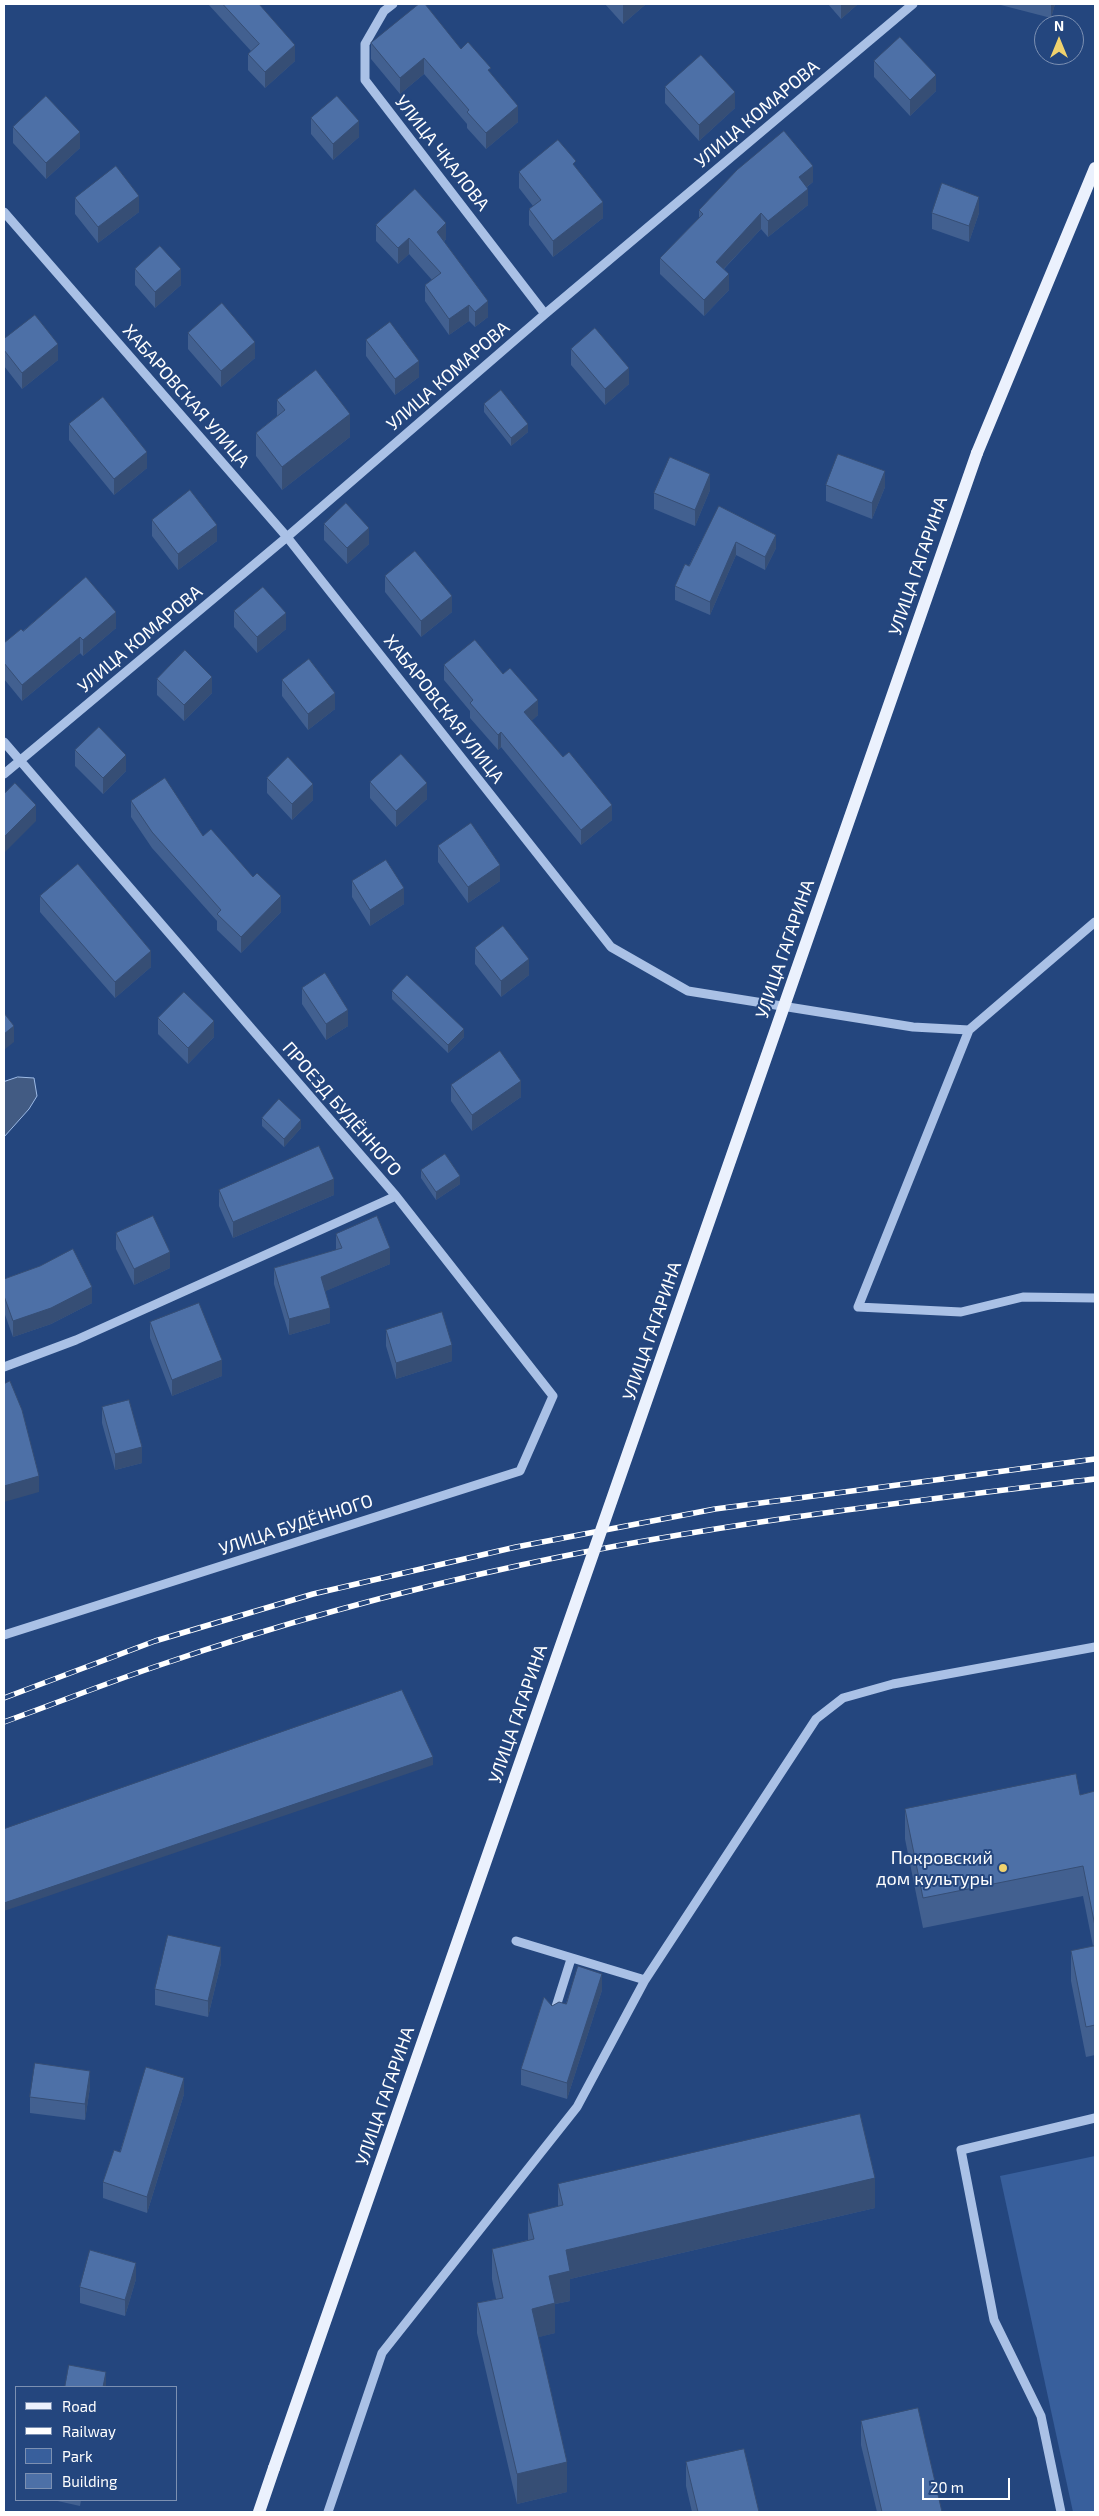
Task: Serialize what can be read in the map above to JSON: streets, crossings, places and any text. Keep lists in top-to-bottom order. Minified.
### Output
{"streets":{"main road":["УЛИЦА ГАГАРИНА"],"street":["УЛИЦА КОМАРОВА","УЛИЦА ЧКАЛОВА","ХАБАРОВСКАЯ УЛИЦА","ПРОЕЗД БУДЁННОГО","УЛИЦА БУДЁННОГО"]},"crossings":[["УЛИЦА КОМАРОВА","УЛИЦА ЧКАЛОВА"],["УЛИЦА КОМАРОВА","ХАБАРОВСКАЯ УЛИЦА"],["УЛИЦА КОМАРОВА","ПРОЕЗД БУДЁННОГО"],["ПРОЕЗД БУДЁННОГО","УЛИЦА БУДЁННОГО"]],"places":["Покровский дом культуры"],"legend":["Road","Railway","Park","Building"],"scale_bar":"20 m","north":"top"}
